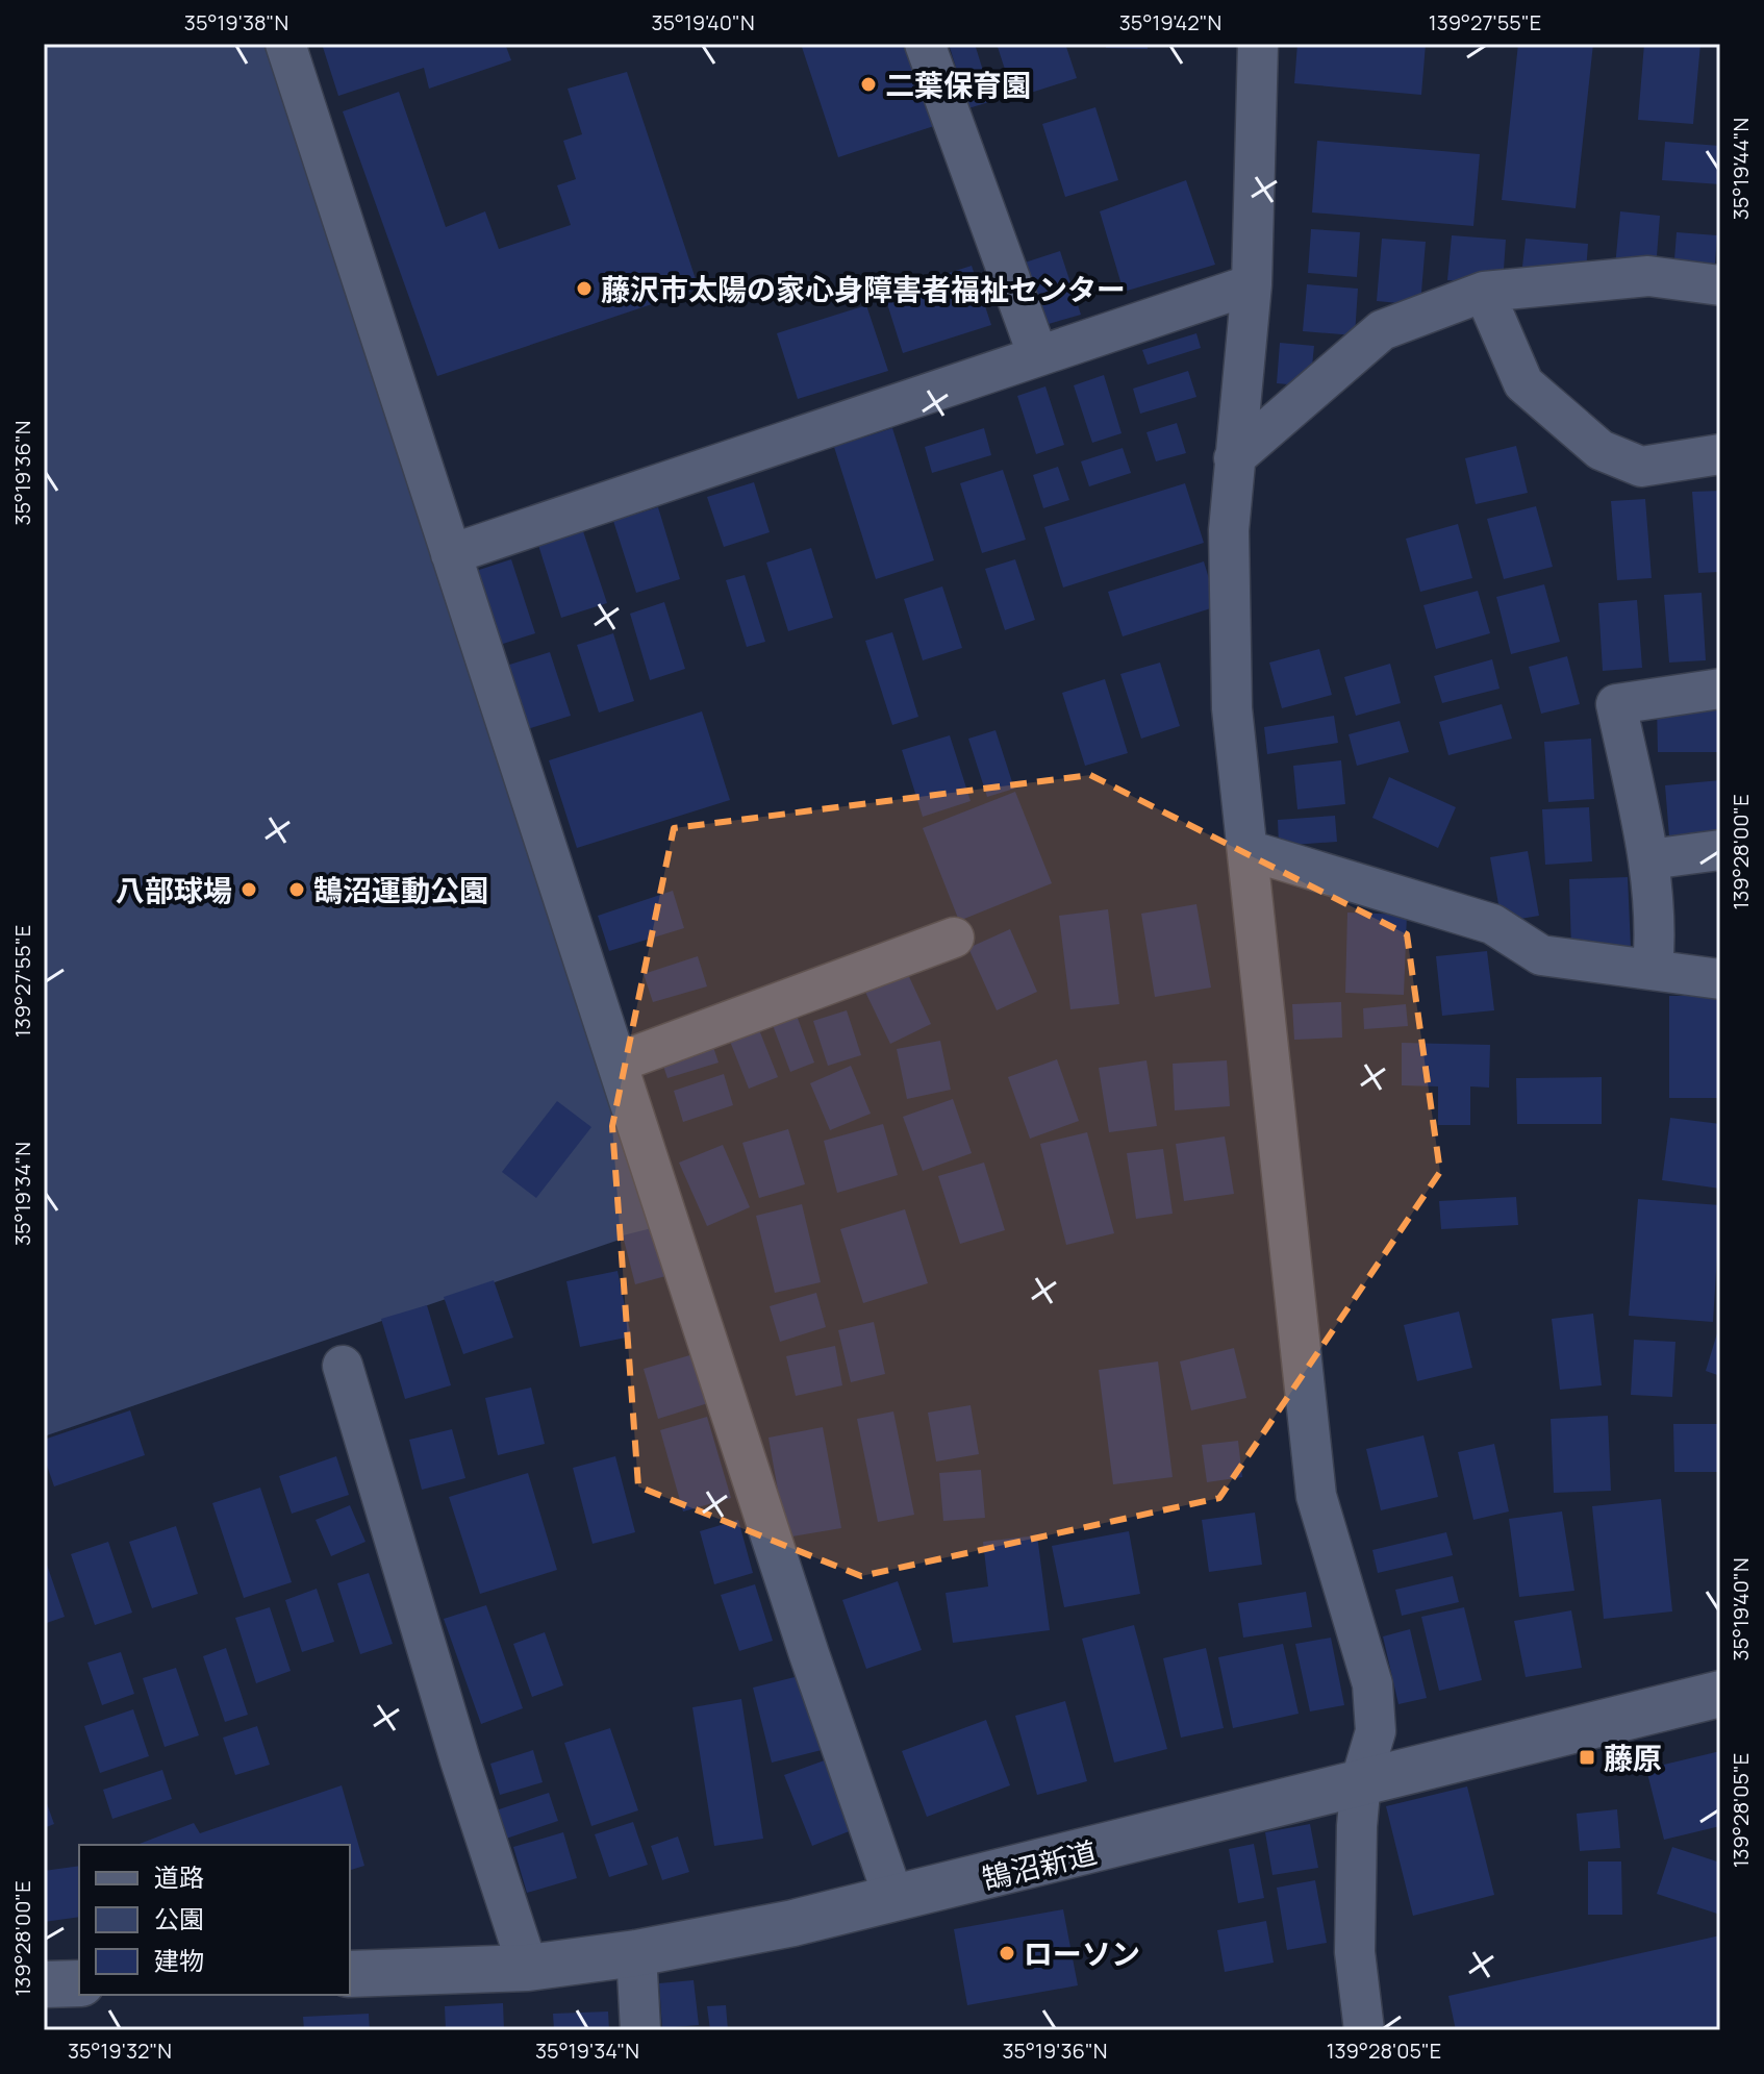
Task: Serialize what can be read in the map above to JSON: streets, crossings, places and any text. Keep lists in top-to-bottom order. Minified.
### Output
{"streets":{"street":["鵠沼新道"]},"places":{"other":["二葉保育園","藤沢市太陽の家心身障害者福祉センター","八部球場","鵠沼運動公園","ローソン"],"transit":["藤原"]},"legend":["道路","公園","建物"],"coordinates":["35°19'38\"N","35°19'40\"N","35°19'42\"N","139°27'55\"E","35°19'44\"N","35°19'36\"N","139°28'00\"E","35°19'34\"N","139°28'05\"E","35°19'32\"N"]}
